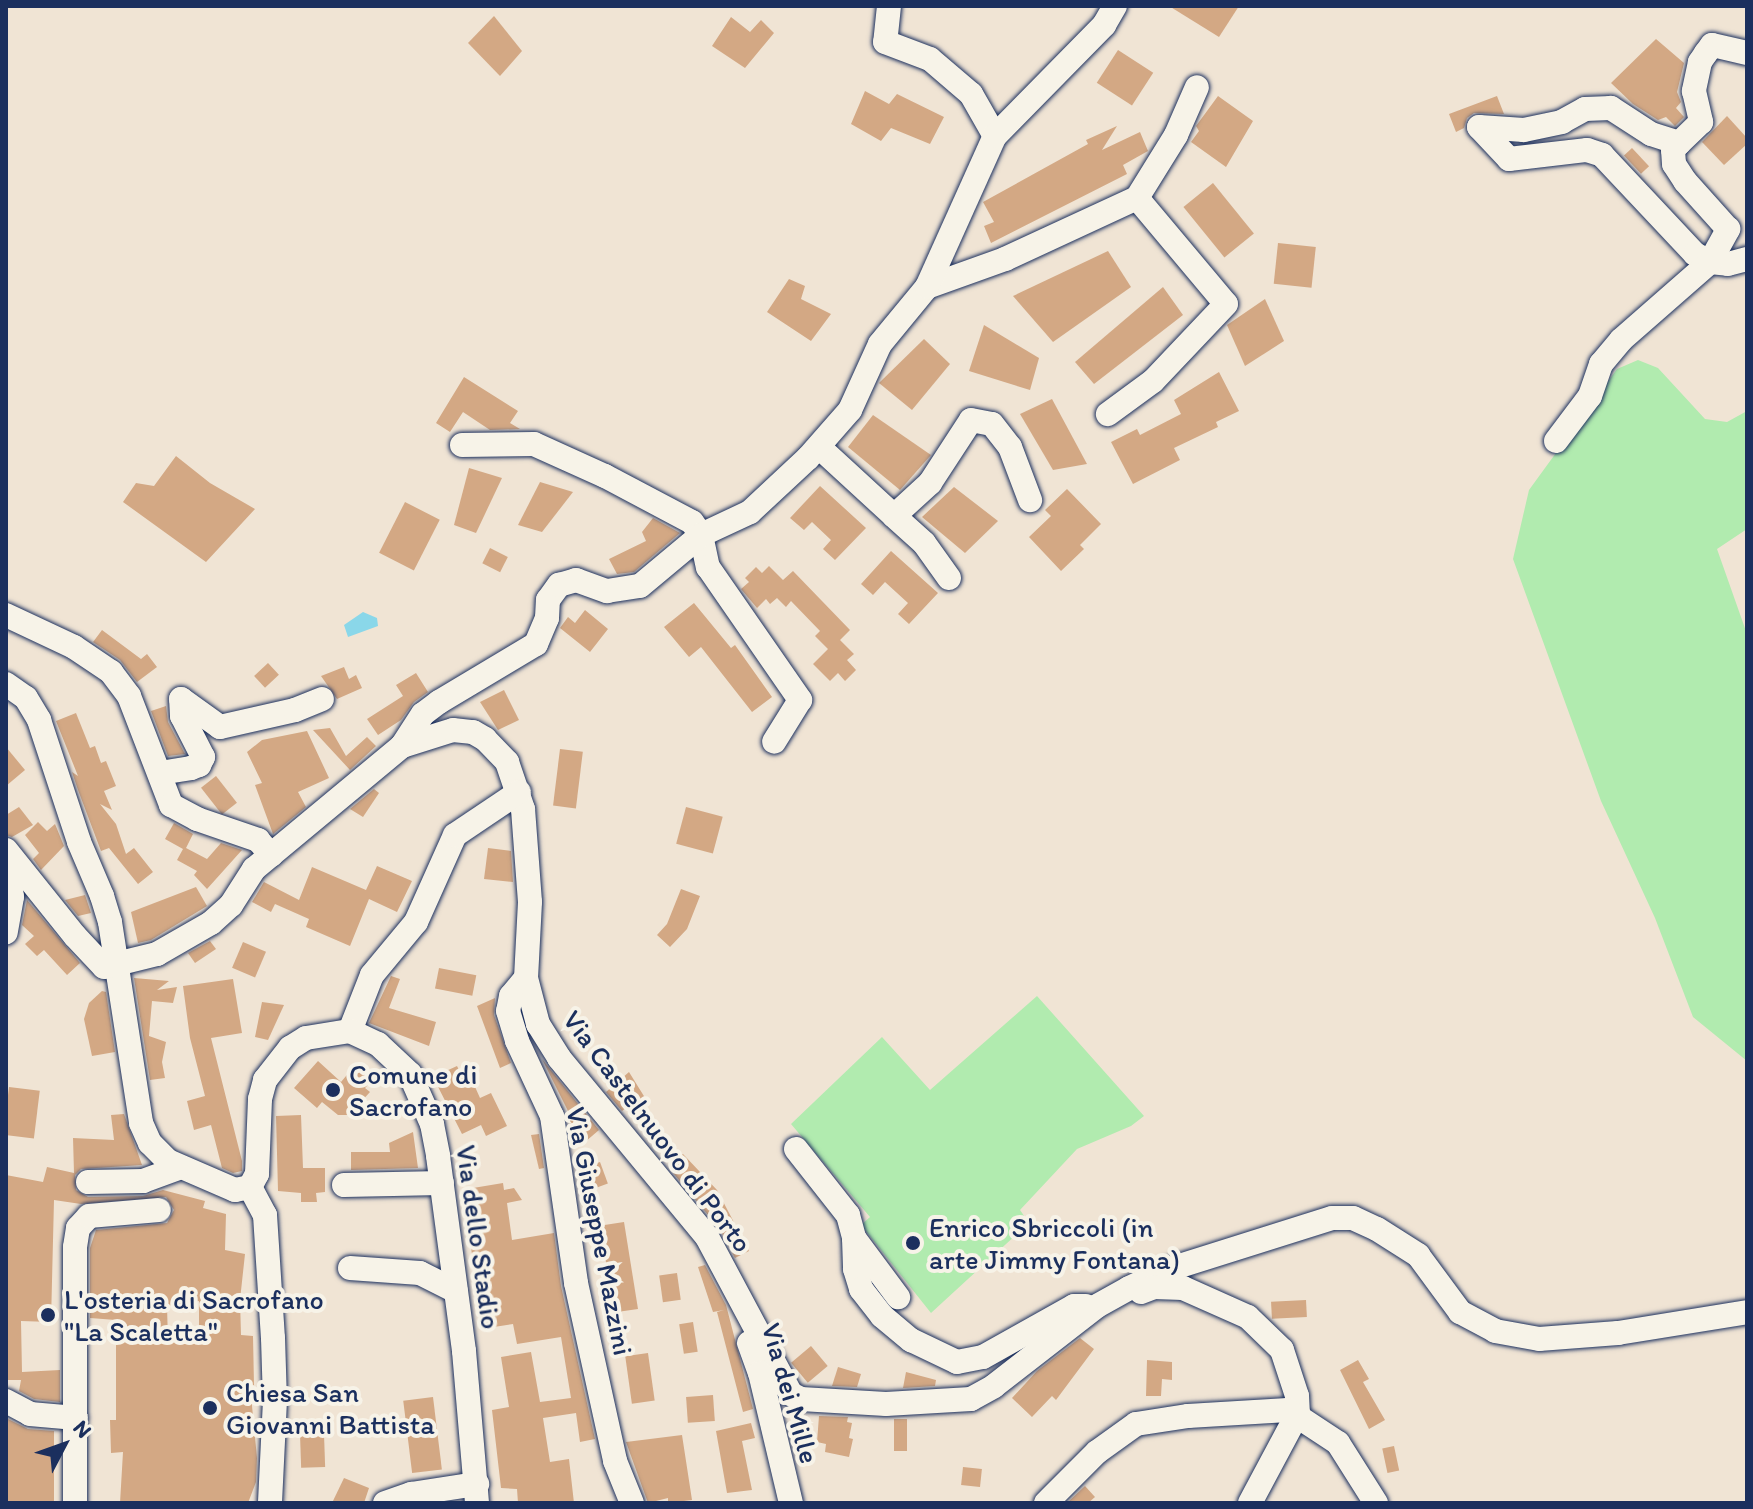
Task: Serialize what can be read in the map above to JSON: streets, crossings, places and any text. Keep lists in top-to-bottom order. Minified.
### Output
{"streets":{"street":["Via Castelnuovo di Porto","Via Giuseppe Mazzini","Via dello Stadio","Via dei Mille"]},"crossings":[["Via Castelnuovo di Porto","Via Giuseppe Mazzini"],["Via Castelnuovo di Porto","Via dei Mille"]],"places":["Comune di Sacrofano","Enrico Sbriccoli (in arte Jimmy Fontana)","L'osteria di Sacrofano \"La Scaletta\"","Chiesa San Giovanni Battista"],"north":"top right"}
